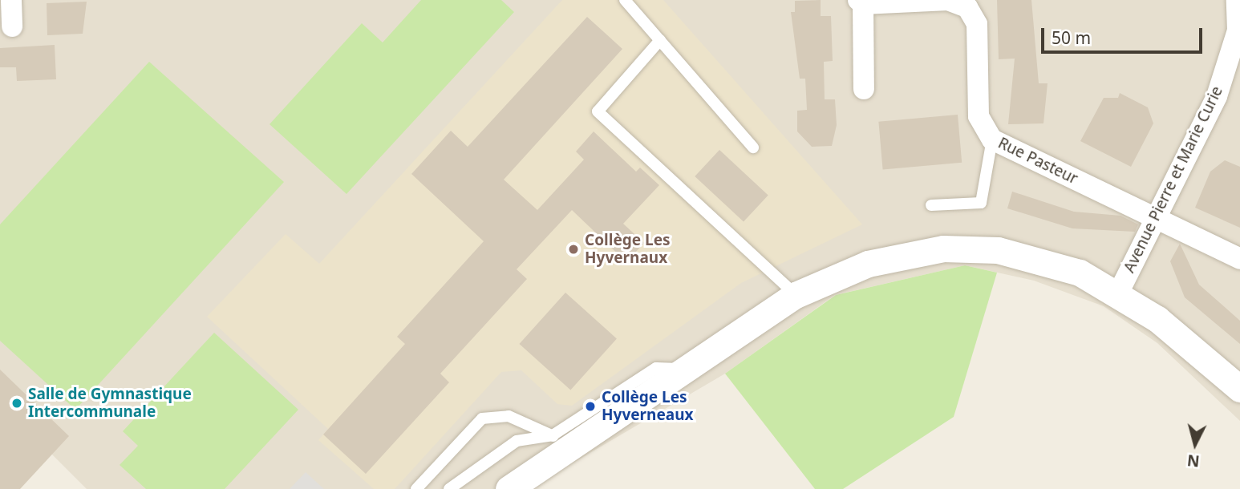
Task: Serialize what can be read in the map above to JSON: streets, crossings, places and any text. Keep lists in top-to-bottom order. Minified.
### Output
{"streets":{"street":["Rue Pasteur","Avenue Pierre et Marie Curie"]},"crossings":[["Rue Pasteur","Avenue Pierre et Marie Curie"]],"places":["Collège Les Hyvernaux","Salle de Gymnastique Intercommunale","Collège Les Hyverneaux"],"scale_bar":"50 m","north":"bottom"}
